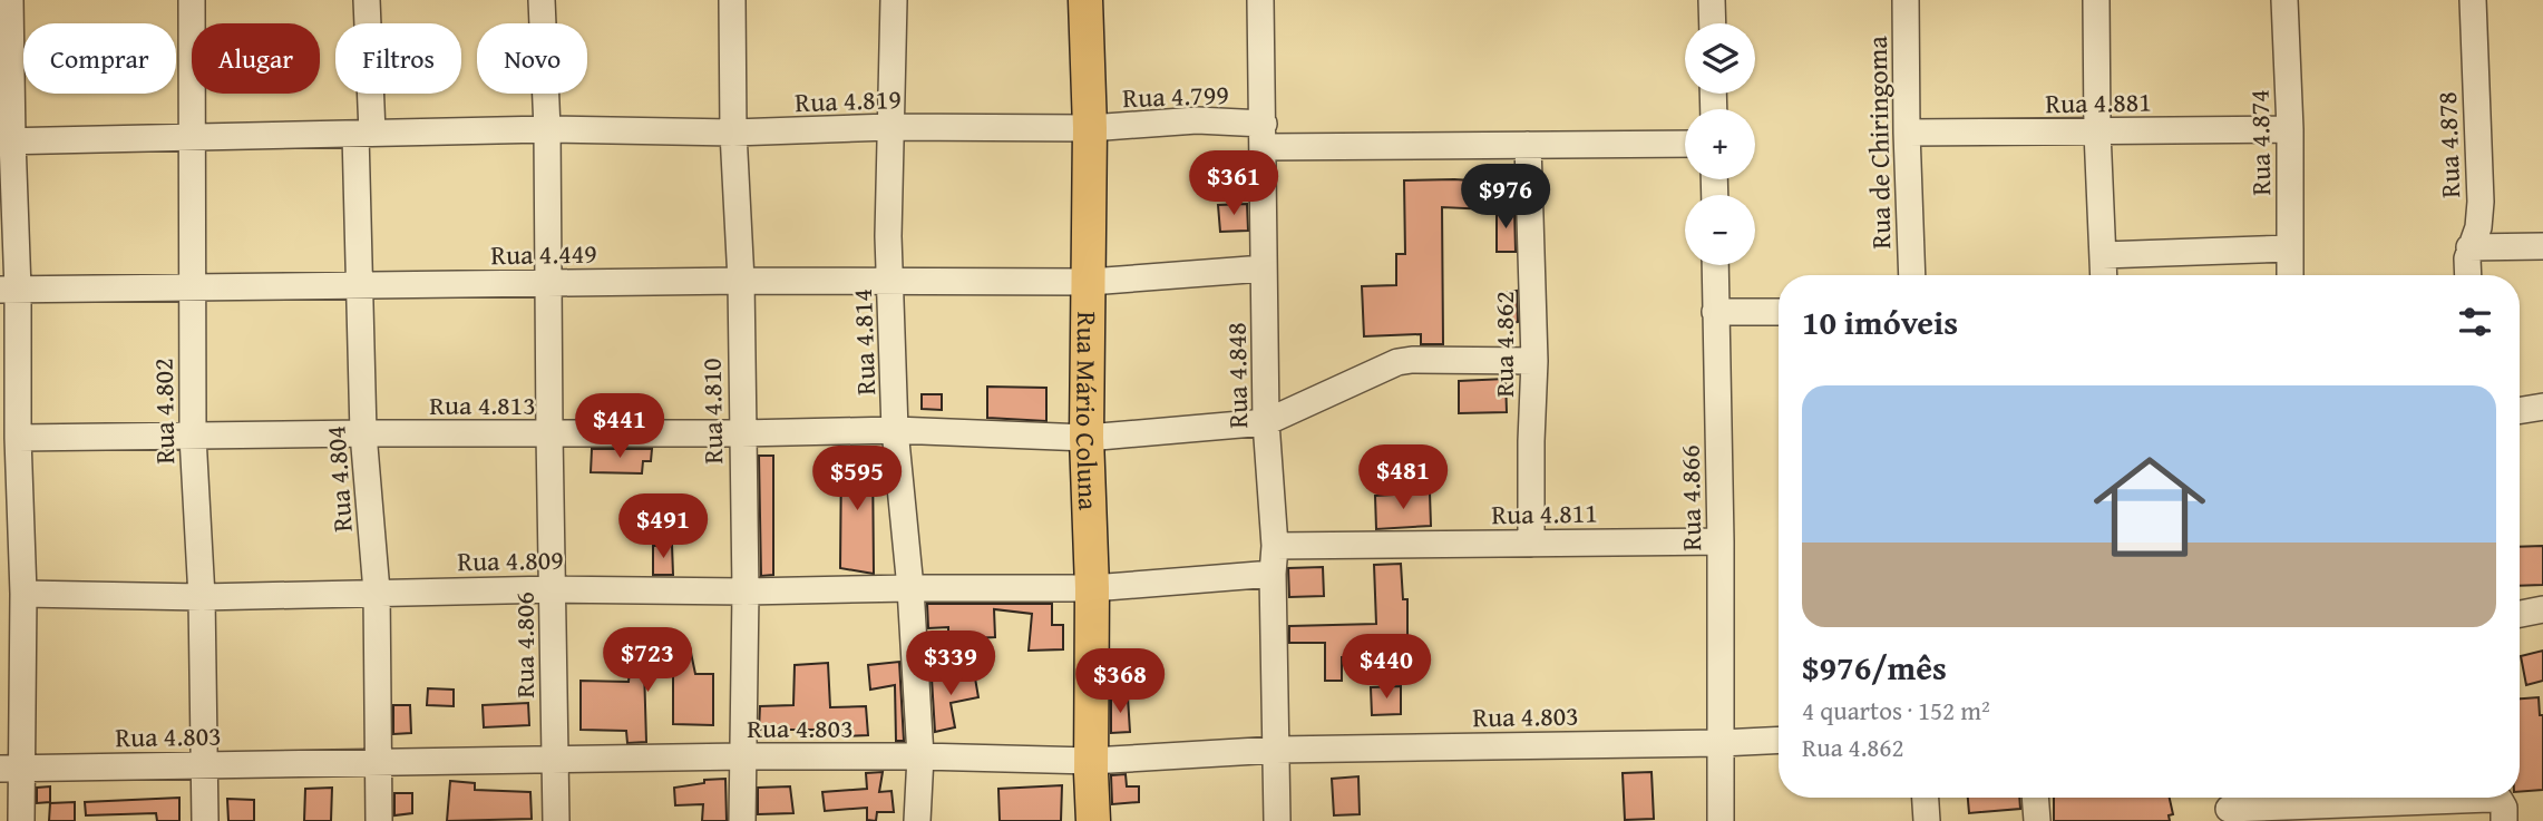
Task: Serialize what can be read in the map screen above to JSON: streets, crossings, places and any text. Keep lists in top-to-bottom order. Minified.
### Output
{"streets":{"main road":["Rua Mário Coluna"],"street":["Rua 4.799","Rua 4.819","Rua 4.881","Rua de Chiringoma","Rua 4.874","Rua 4.878","Rua 4.449","Rua 4.814","Rua 4.862","Rua 4.848","Rua 4.813","Rua 4.802","Rua 4.810","Rua 4.804","Rua 4.866","Rua 4.811","Rua 4.809","Rua 4.806","Rua 4.803"]},"crossings":[["Rua 4.799","Rua 4.819"],["Rua 4.799","Rua 4.862"],["Rua 4.799","Rua 4.848"],["Rua 4.799","Rua Mário Coluna"],["Rua 4.819","Rua 4.814"],["Rua 4.819","Rua 4.802"],["Rua 4.819","Rua 4.810"],["Rua 4.819","Rua Mário Coluna"],["Rua 4.819","Rua 4.804"],["Rua 4.819","Rua 4.806"],["Rua 4.881","Rua de Chiringoma"],["Rua 4.881","Rua 4.874"],["Rua 4.449","Rua 4.814"],["Rua 4.449","Rua 4.848"],["Rua 4.449","Rua 4.802"],["Rua 4.449","Rua 4.810"],["Rua 4.449","Rua Mário Coluna"],["Rua 4.449","Rua 4.804"],["Rua 4.449","Rua 4.806"],["Rua 4.814","Rua 4.813"],["Rua 4.814","Rua 4.809"],["Rua 4.814","Rua 4.803"],["Rua 4.862","Rua 4.813"],["Rua 4.862","Rua 4.811"],["Rua 4.848","Rua 4.813"],["Rua 4.848","Rua 4.811"],["Rua 4.848","Rua 4.809"],["Rua 4.848","Rua 4.803"],["Rua 4.813","Rua 4.802"],["Rua 4.813","Rua 4.810"],["Rua 4.813","Rua Mário Coluna"],["Rua 4.813","Rua 4.804"],["Rua 4.813","Rua 4.806"],["Rua 4.802","Rua 4.809"],["Rua 4.802","Rua 4.803"],["Rua 4.810","Rua 4.809"],["Rua 4.810","Rua 4.803"],["Rua Mário Coluna","Rua 4.809"],["Rua Mário Coluna","Rua 4.803"],["Rua 4.804","Rua 4.809"],["Rua 4.804","Rua 4.803"],["Rua 4.866","Rua 4.811"],["Rua 4.866","Rua 4.803"],["Rua 4.809","Rua 4.806"],["Rua 4.806","Rua 4.803"]],"page":{"map_buttons":["+","−"],"chip":["Comprar","Alugar","Filtros","Novo"],"price":["$361","$976","$441","$481","$595","$491","$723","$339","$440","$368"],"heading":"10 imóveis","list":[{"name":"$976/mês","note":"4 quartos · 152 m² · Rua 4.862"}]}}
